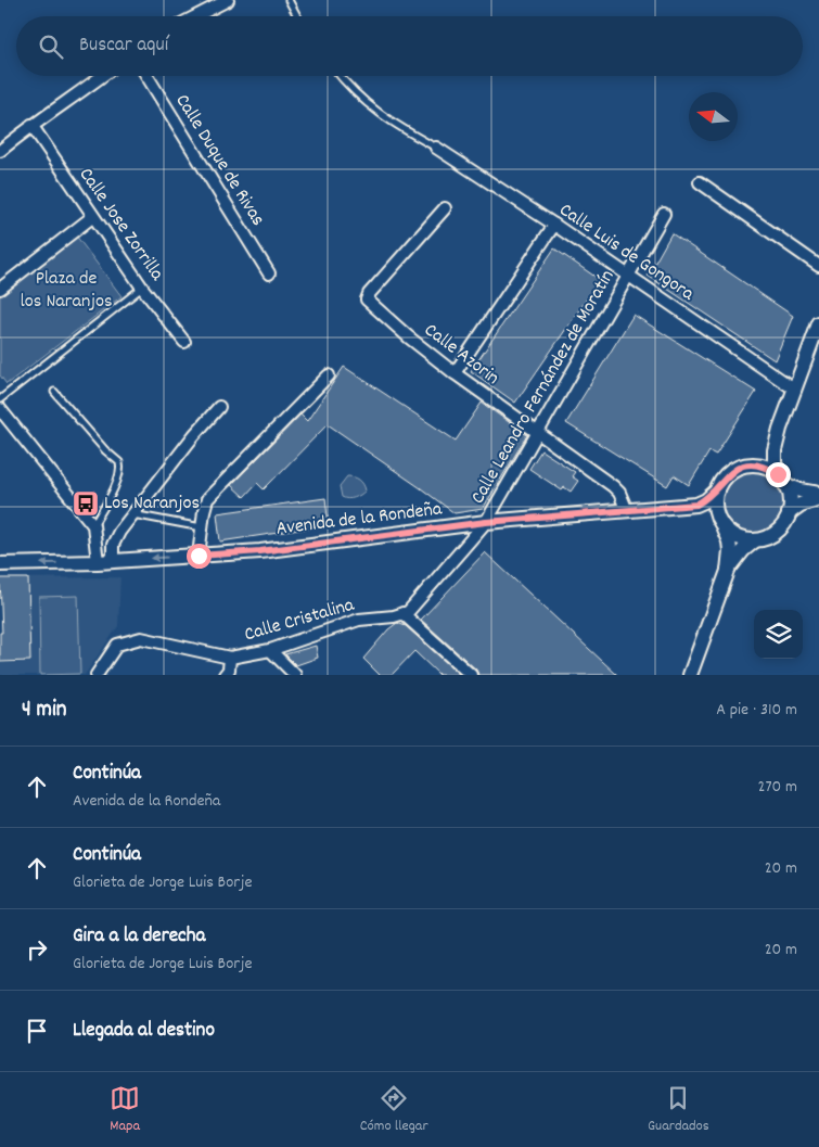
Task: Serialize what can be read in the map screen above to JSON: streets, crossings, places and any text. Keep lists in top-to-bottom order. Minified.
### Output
{"streets":{"street":["Calle Duque de Rivas","Calle Jose Zorrilla","Calle Luis de Gongora","Calle Azorin","Calle Leandro Fernández de Moratín","Avenida de la Rondeña","Calle Cristalina"]},"crossings":[["Calle Luis de Gongora","Calle Leandro Fernández de Moratín"],["Calle Azorin","Calle Leandro Fernández de Moratín"],["Calle Azorin","Avenida de la Rondeña"],["Calle Leandro Fernández de Moratín","Avenida de la Rondeña"]],"parks":["Plaza de los Naranjos"],"places":{"bus stop":["Los Naranjos"]},"north":"left","page":{"search":"Buscar aquí","heading":["4 min","A pie · 310 m"],"list":[["Continúa","Avenida de la Rondeña","270 m"],["Continúa","Glorieta de Jorge Luis Borje","20 m"],["Gira a la derecha","Glorieta de Jorge Luis Borje","20 m"],"Llegada al destino"],"nav":["Mapa","Cómo llegar","Guardados"]}}
